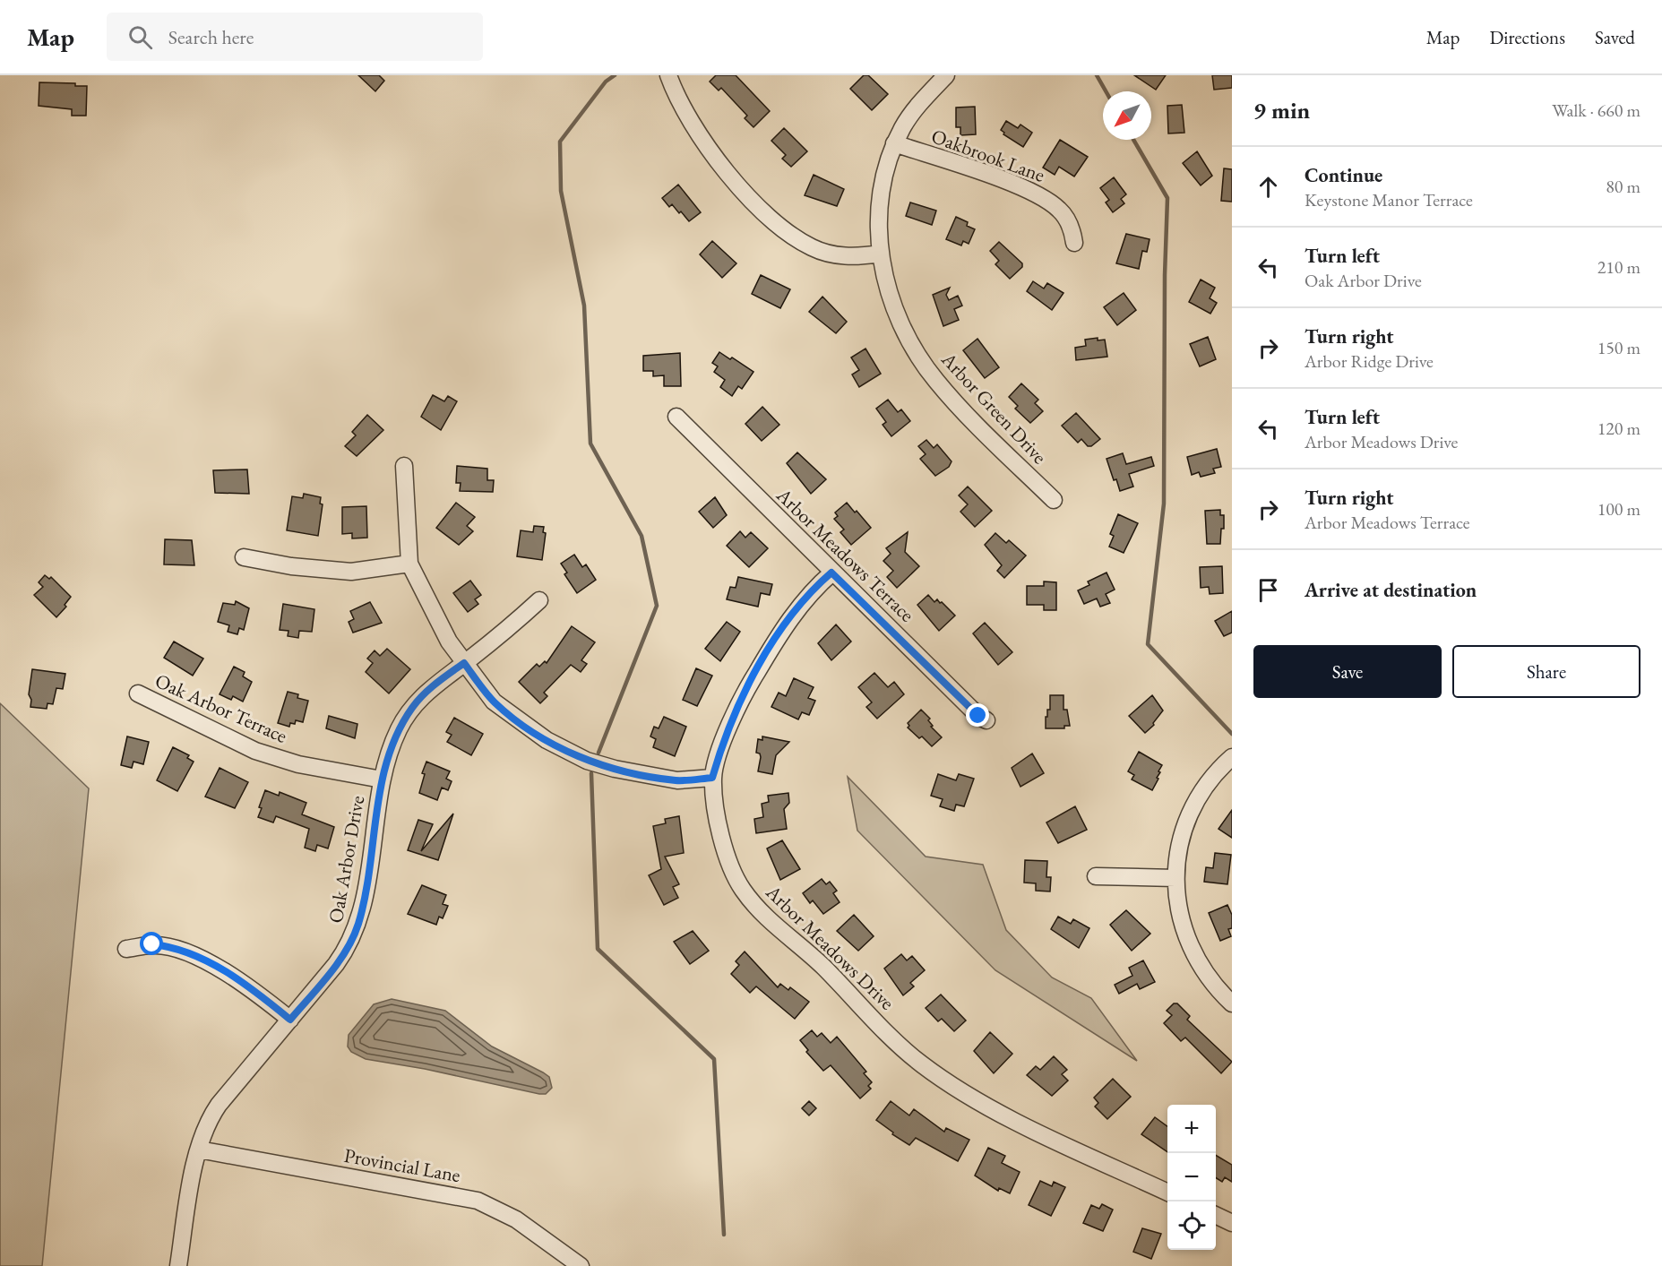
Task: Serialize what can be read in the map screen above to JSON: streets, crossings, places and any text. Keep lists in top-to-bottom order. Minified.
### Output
{"streets":{"street":["Oakbrook Lane","Arbor Green Drive","Arbor Meadows Terrace","Oak Arbor Terrace","Oak Arbor Drive","Arbor Meadows Drive","Provincial Lane"]},"crossings":[["Oakbrook Lane","Arbor Green Drive"],["Arbor Meadows Terrace","Arbor Meadows Drive"],["Oak Arbor Terrace","Oak Arbor Drive"],["Oak Arbor Drive","Provincial Lane"]],"north":"bottom left","page":{"header":"Map","search":"Search here","nav":["Map","Directions","Saved"],"heading":["9 min","Walk · 660 m"],"list":[["Continue","Keystone Manor Terrace","80 m"],["Turn left","Oak Arbor Drive","210 m"],["Turn right","Arbor Ridge Drive","150 m"],["Turn left","Arbor Meadows Drive","120 m"],["Turn right","Arbor Meadows Terrace","100 m"],"Arrive at destination"],"buttons":["Save","Share"],"map_buttons":["+","−"]}}
